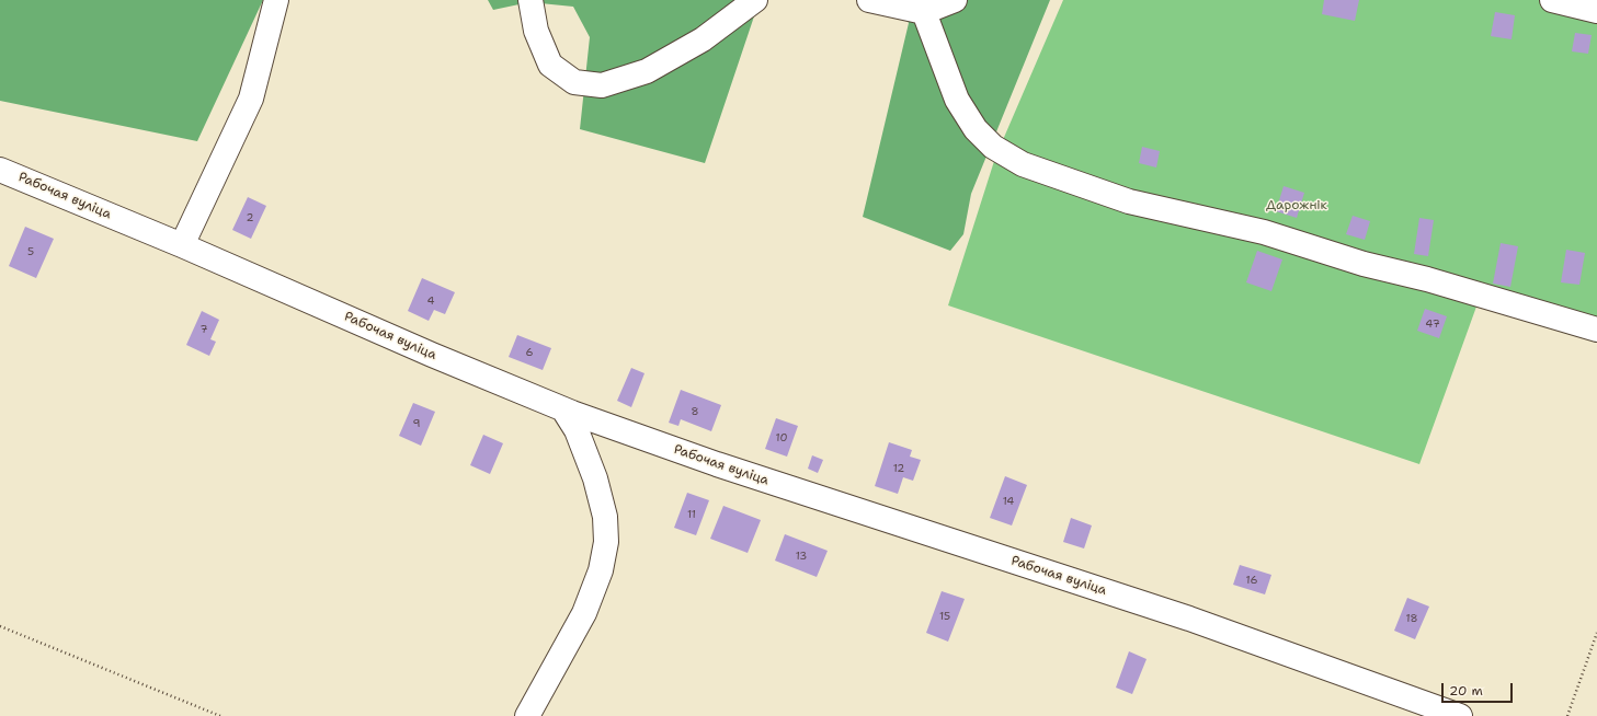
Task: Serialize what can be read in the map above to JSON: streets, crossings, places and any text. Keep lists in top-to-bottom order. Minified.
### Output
{"streets":{"street":["Рабочая вуліца"]},"parks":["Дарожнік"],"house_numbers":["2","5","4","47","7","6","8","9","10","12","14","11","13","16","15","18"],"scale_bar":"20 m"}
